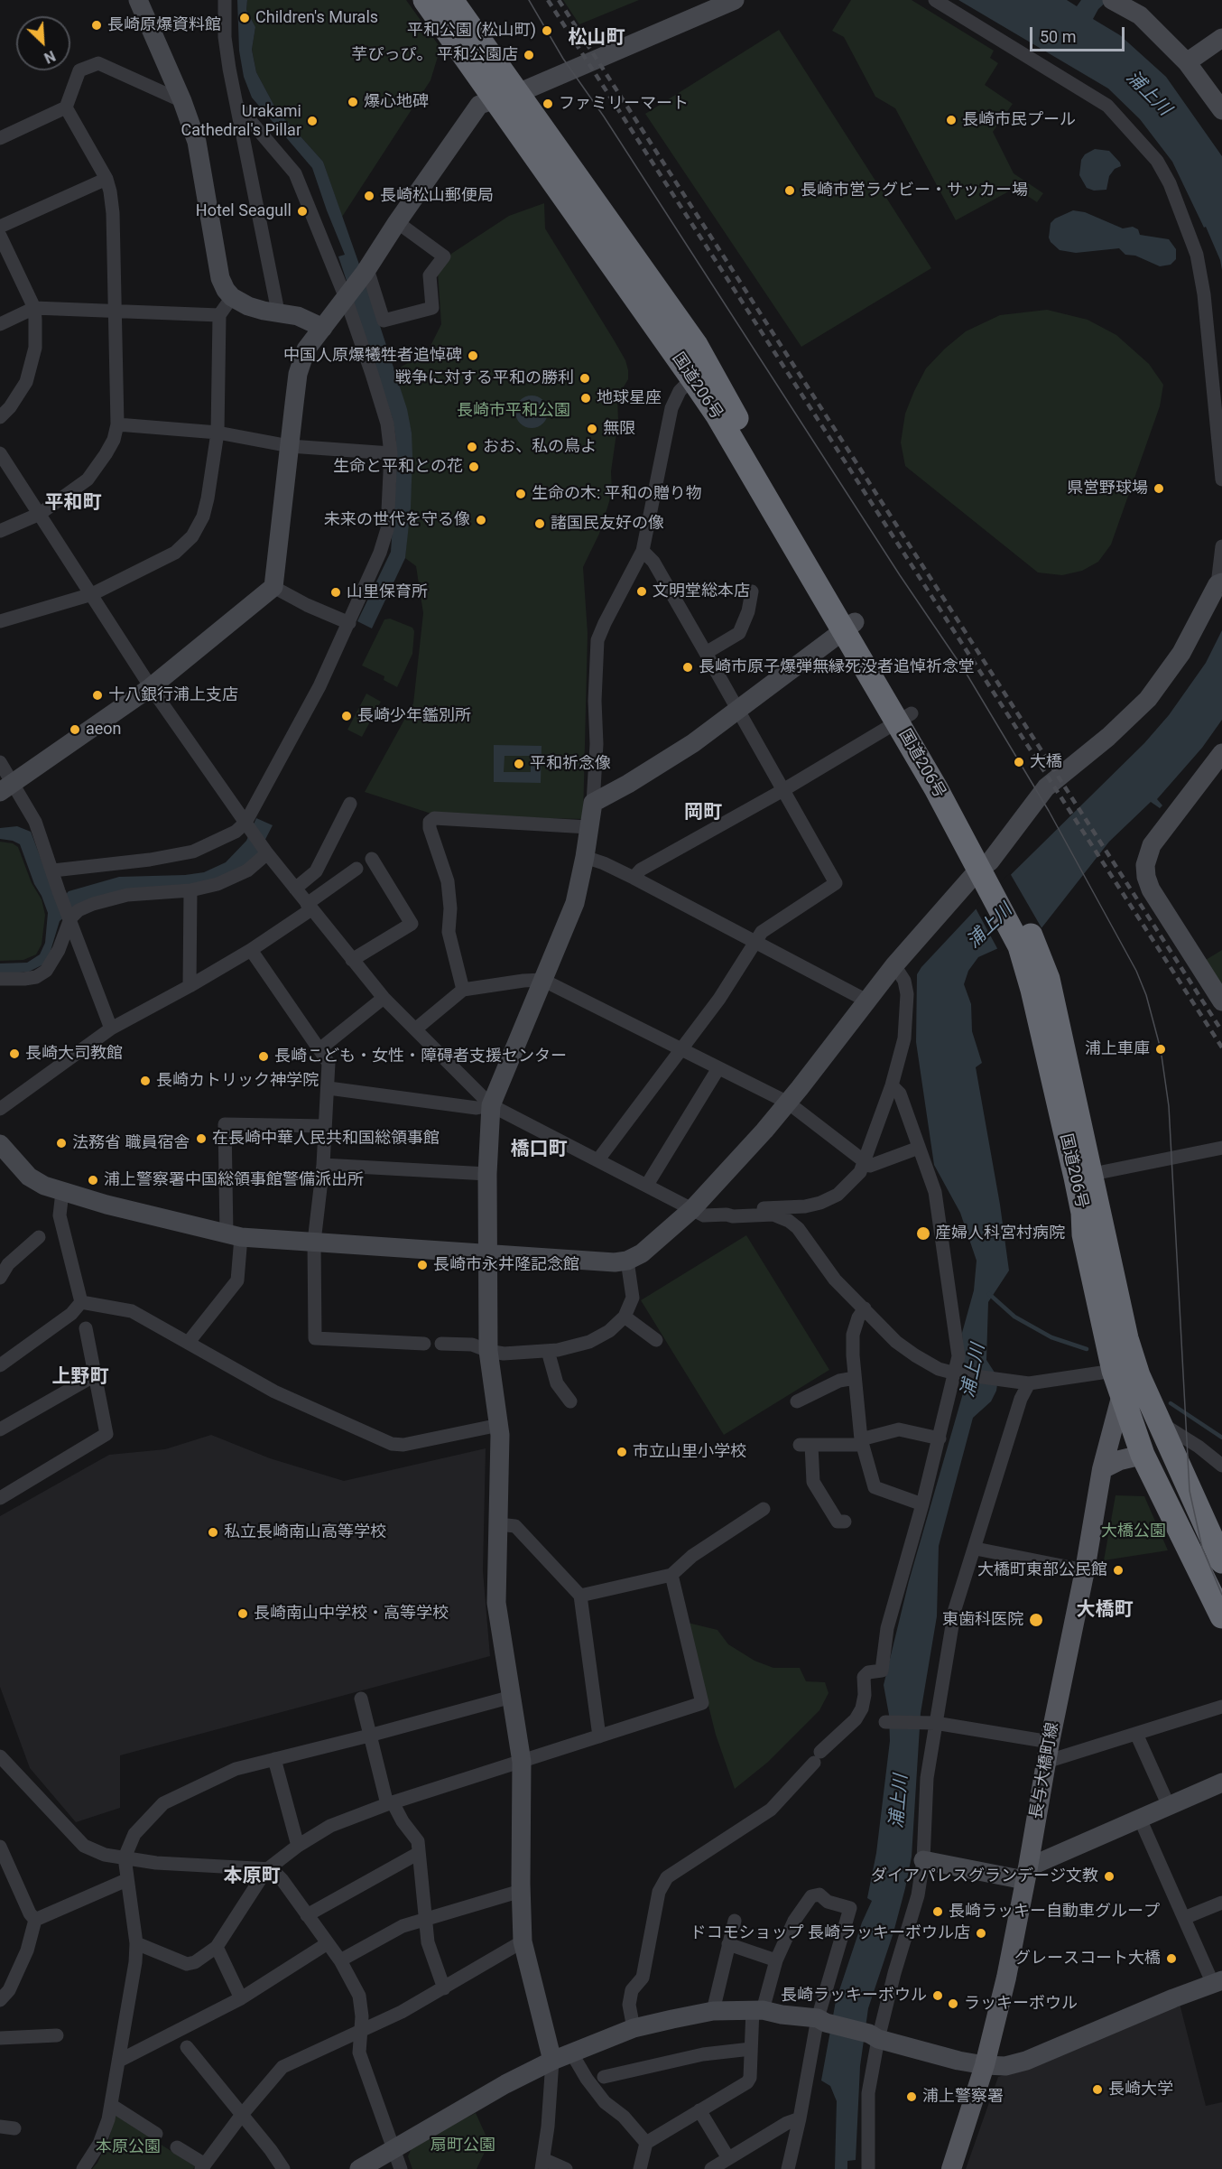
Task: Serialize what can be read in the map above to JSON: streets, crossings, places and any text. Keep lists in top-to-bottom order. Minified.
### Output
{"streets":{"highway":["国道206号"],"main road":["長与大橋町線"]},"crossings":[["国道206号","長与大橋町線"]],"districts":["松山町","平和町","岡町","橋口町","上野町","大橋町","本原町"],"water":["浦上川"],"parks":["長崎市平和公園","大橋公園","扇町公園","本原公園"],"places":["Children's Murals","長崎原爆資料館","平和公園 (松山町)","芋ぴっぴ。 平和公園店","爆心地碑","ファミリーマート","長崎市民プール","Urakami Cathedral's Pillar","長崎市営ラグビー・サッカー場","長崎松山郵便局","Hotel Seagull","中国人原爆犧牲者追悼碑","戦争に対する平和の勝利","地球星座","無限","おお、私の鳥よ","生命と平和との花","県営野球場","生命の木: 平和の贈り物","未来の世代を守る像","諸国民友好の像","文明堂総本店","山里保育所","長崎市原子爆弾無縁死没者追悼祈念堂","十八銀行浦上支店","長崎少年鑑別所","aeon","大橋","平和祈念像","浦上車庫","長崎大司教館","長崎こども・女性・障碍者支援センター","長崎カトリック神学院","在長崎中華人民共和国総領事館","法務省 職員宿舎","浦上警察署中国総領事館警備派出所","産婦人科宮村病院","長崎市永井隆記念館","市立山里小学校","私立長崎南山高等学校","大橋町東部公民館","長崎南山中学校・高等学校","東歯科医院","ダイアパレスグランデージ文教","長崎ラッキー自動車グループ","ドコモショップ 長崎ラッキーボウル店","グレースコート大橋","長崎ラッキーボウル","ラッキーボウル","長崎大学","浦上警察署"],"scale_bar":"50 m","north":"bottom right"}
